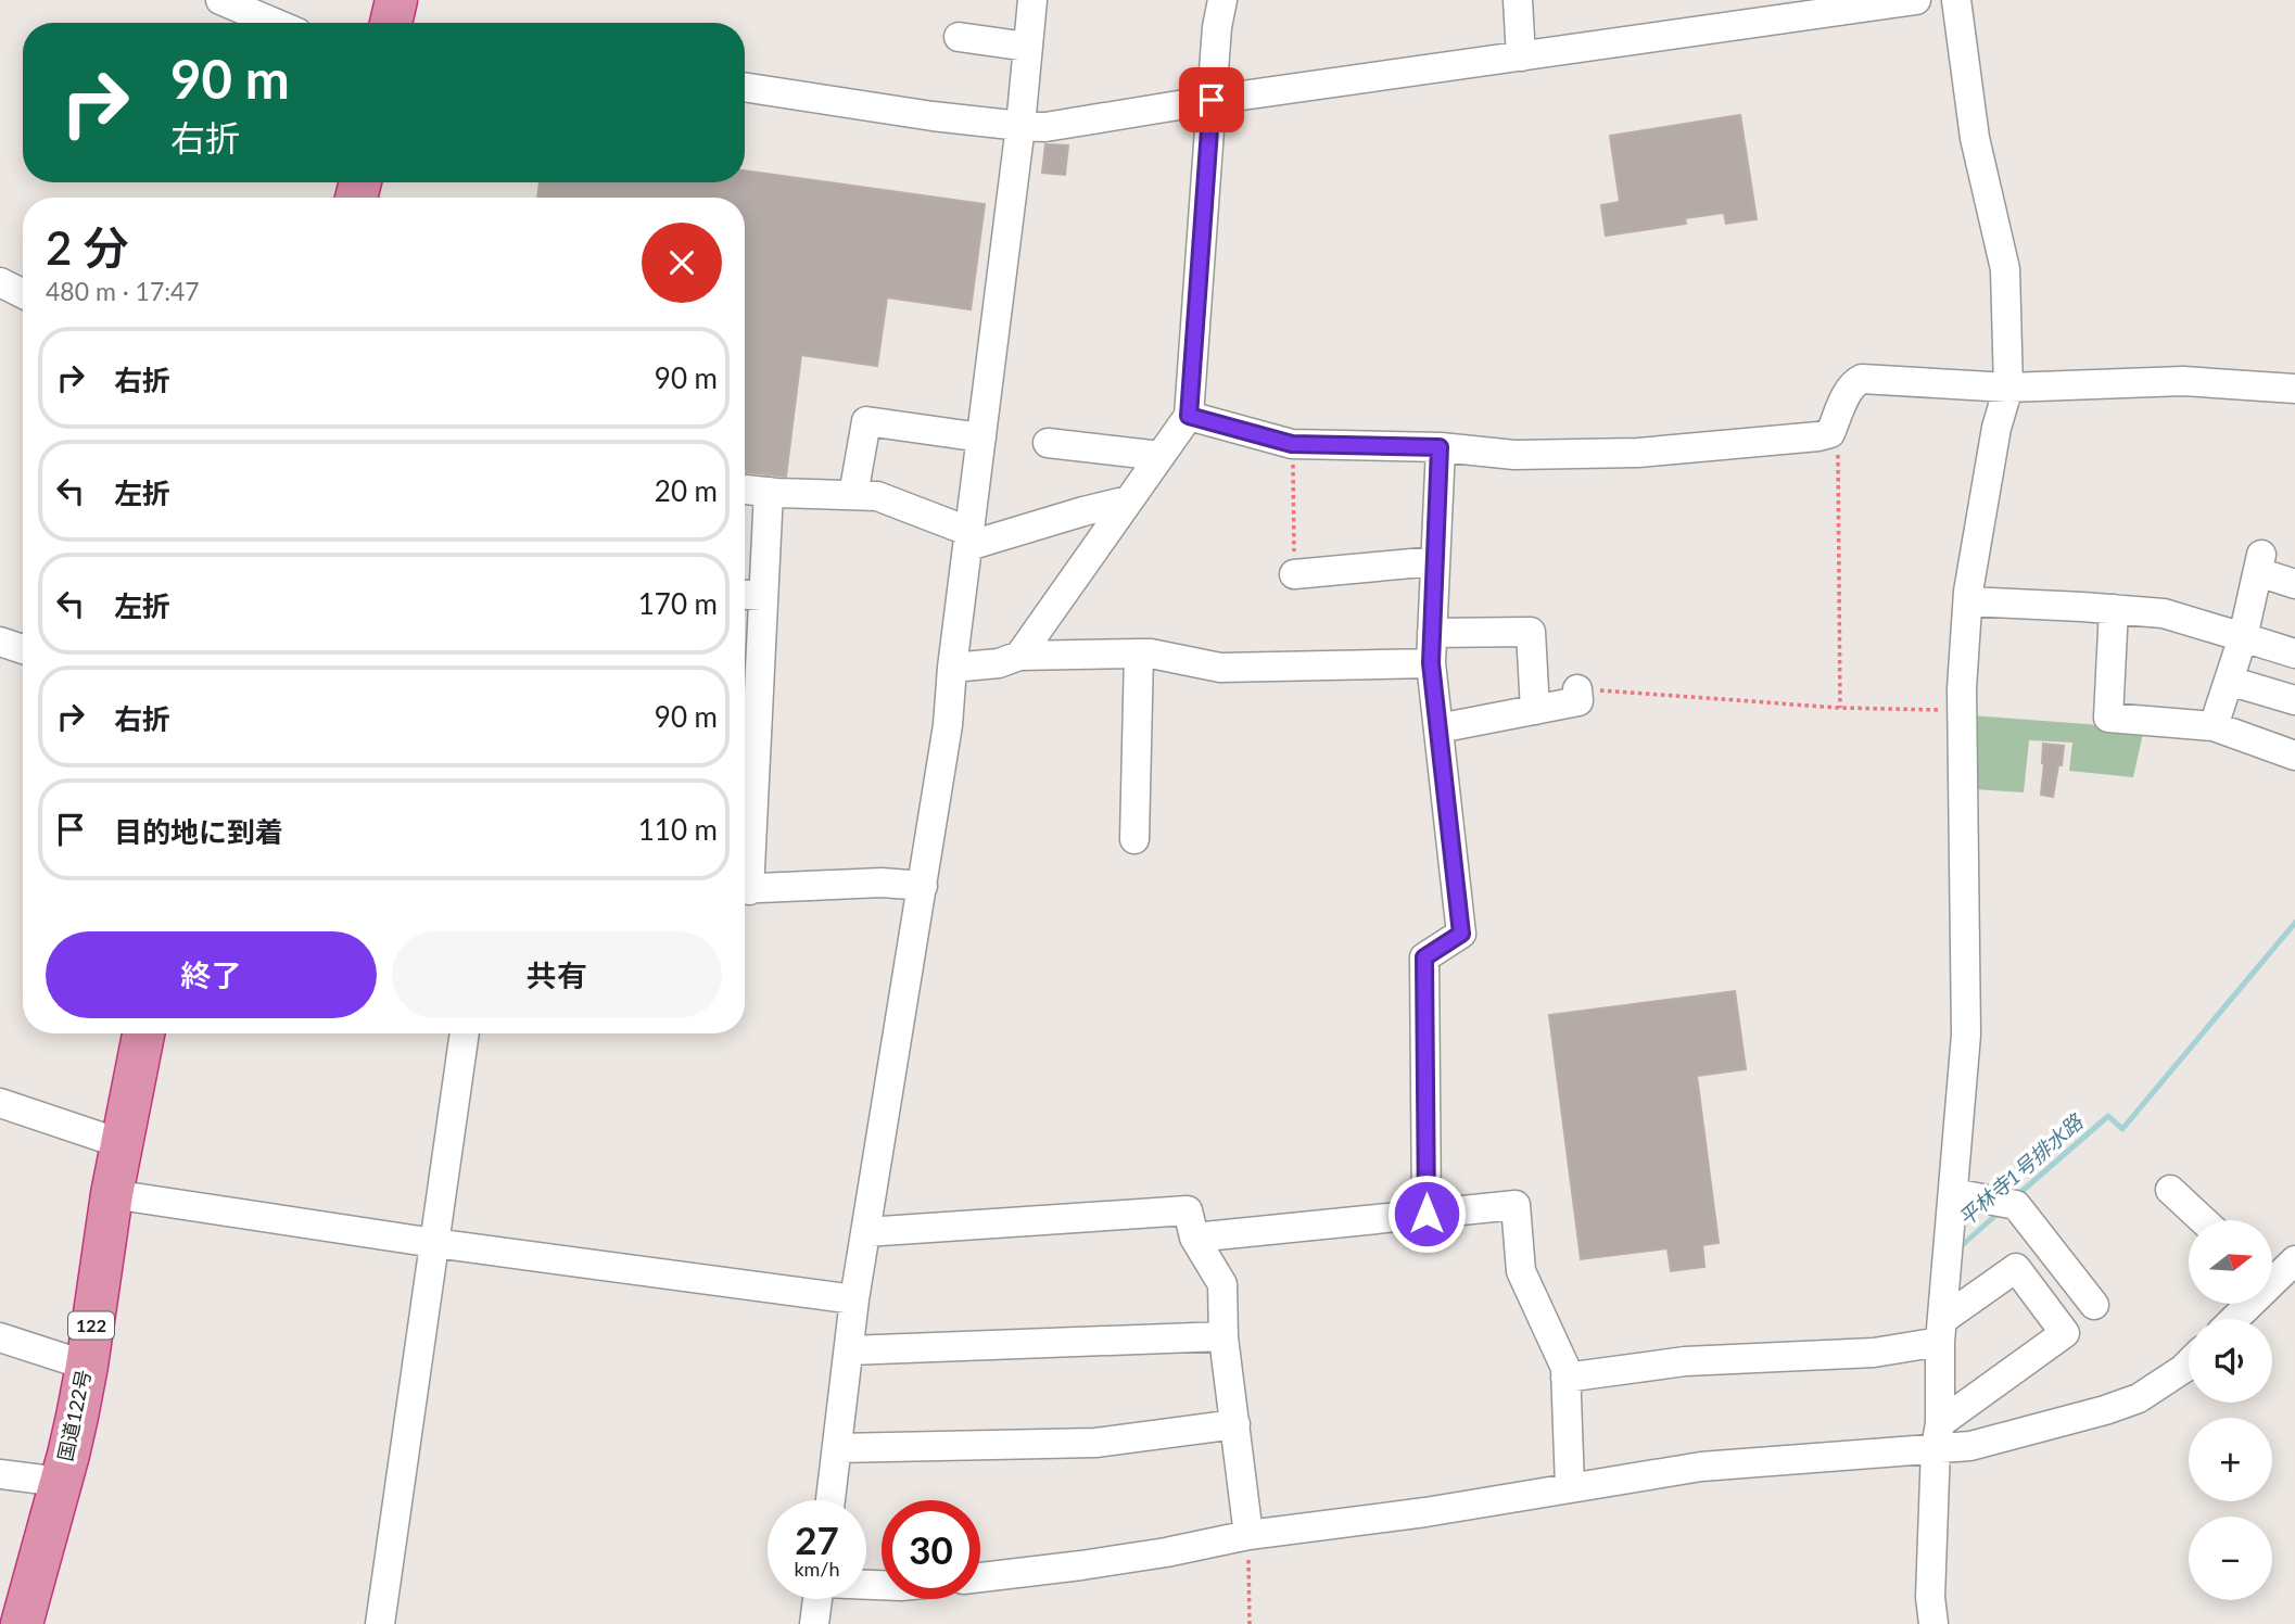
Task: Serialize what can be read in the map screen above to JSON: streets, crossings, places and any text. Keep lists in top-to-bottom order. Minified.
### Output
{"streets":{"highway":["122","国道122号"]},"water":["平林寺1号排水路"],"north":"right","page":{"turn":["90 m","右折"],"heading":["2 分","480 m · 17:47"],"list":[{"name":"右折","value":"90 m"},{"name":"左折","value":"20 m"},{"name":"左折","value":"170 m"},{"name":"右折","value":"90 m"},{"name":"目的地に到着","value":"110 m"}],"buttons":["終了","共有"],"map_buttons":["+","−"],"speed":"27 km/h","limit":"30"}}
